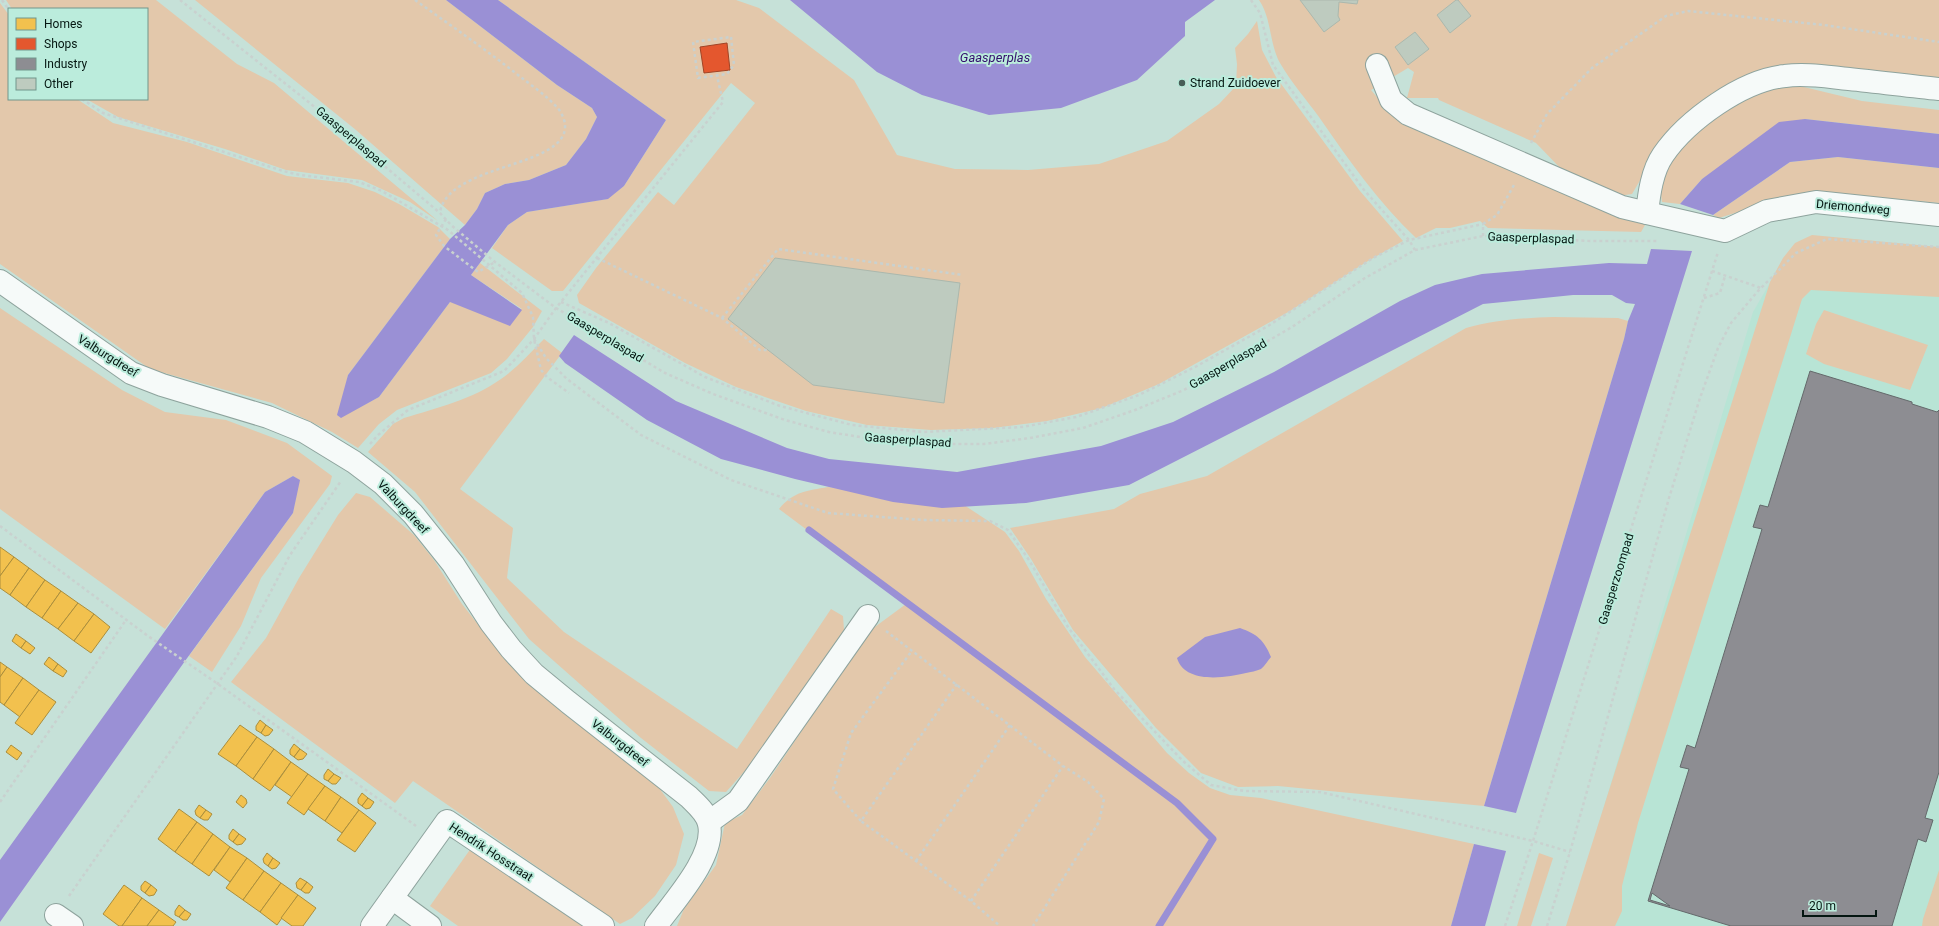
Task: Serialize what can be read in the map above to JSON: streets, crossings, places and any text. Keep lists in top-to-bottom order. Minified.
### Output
{"streets":{"street":["Driemondweg","Valburgdreef","Hendrik Hosstraat"],"path":["Gaasperplaspad","Gaasperzoompad"]},"crossings":[["Driemondweg","Gaasperzoompad"]],"water":["Gaasperplas"],"places":["Strand Zuidoever"],"legend":["Homes","Shops","Industry","Other"],"scale_bar":"20 m"}
